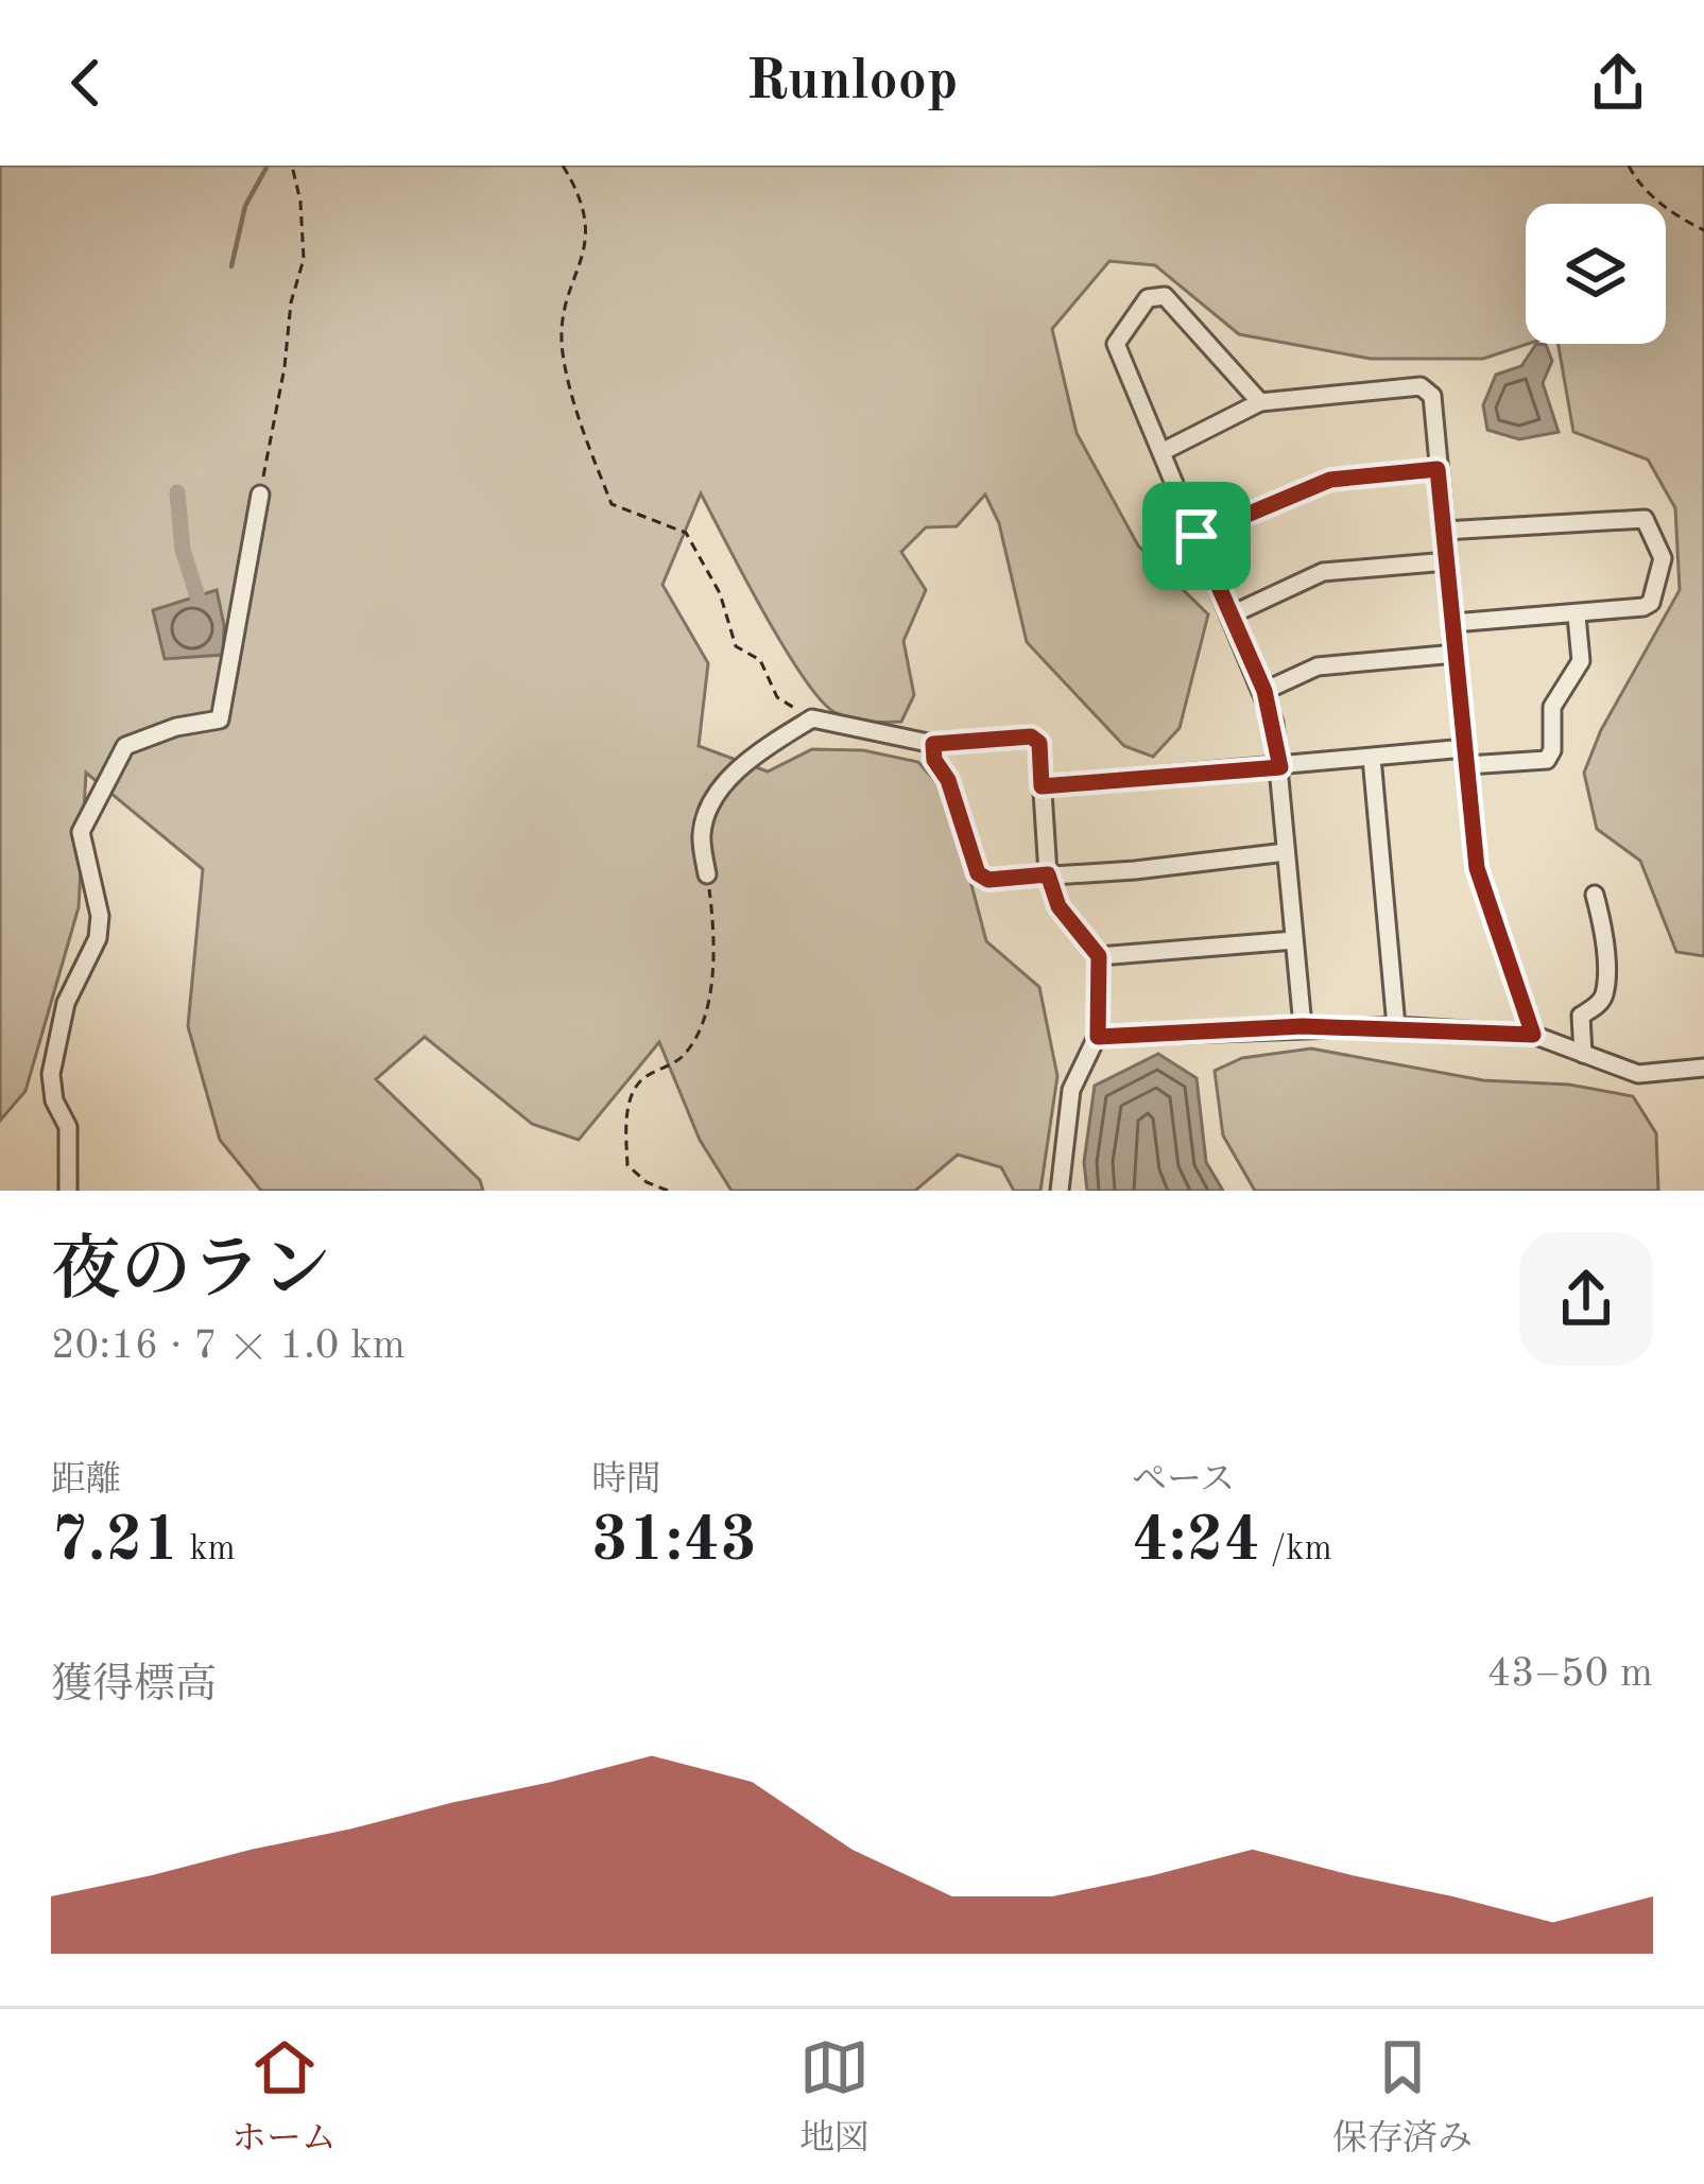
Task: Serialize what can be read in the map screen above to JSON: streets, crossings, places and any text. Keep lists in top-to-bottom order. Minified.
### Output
{"page":{"header":"Runloop","heading":["夜のラン","20:16 · 7 × 1.0 km"],"stats":[["距離","7.21 km"],["時間","31:43"],["ペース","4:24 /km"]],"chart":["獲得標高","43–50 m"],"tabs":["ホーム","地図","保存済み"]}}
